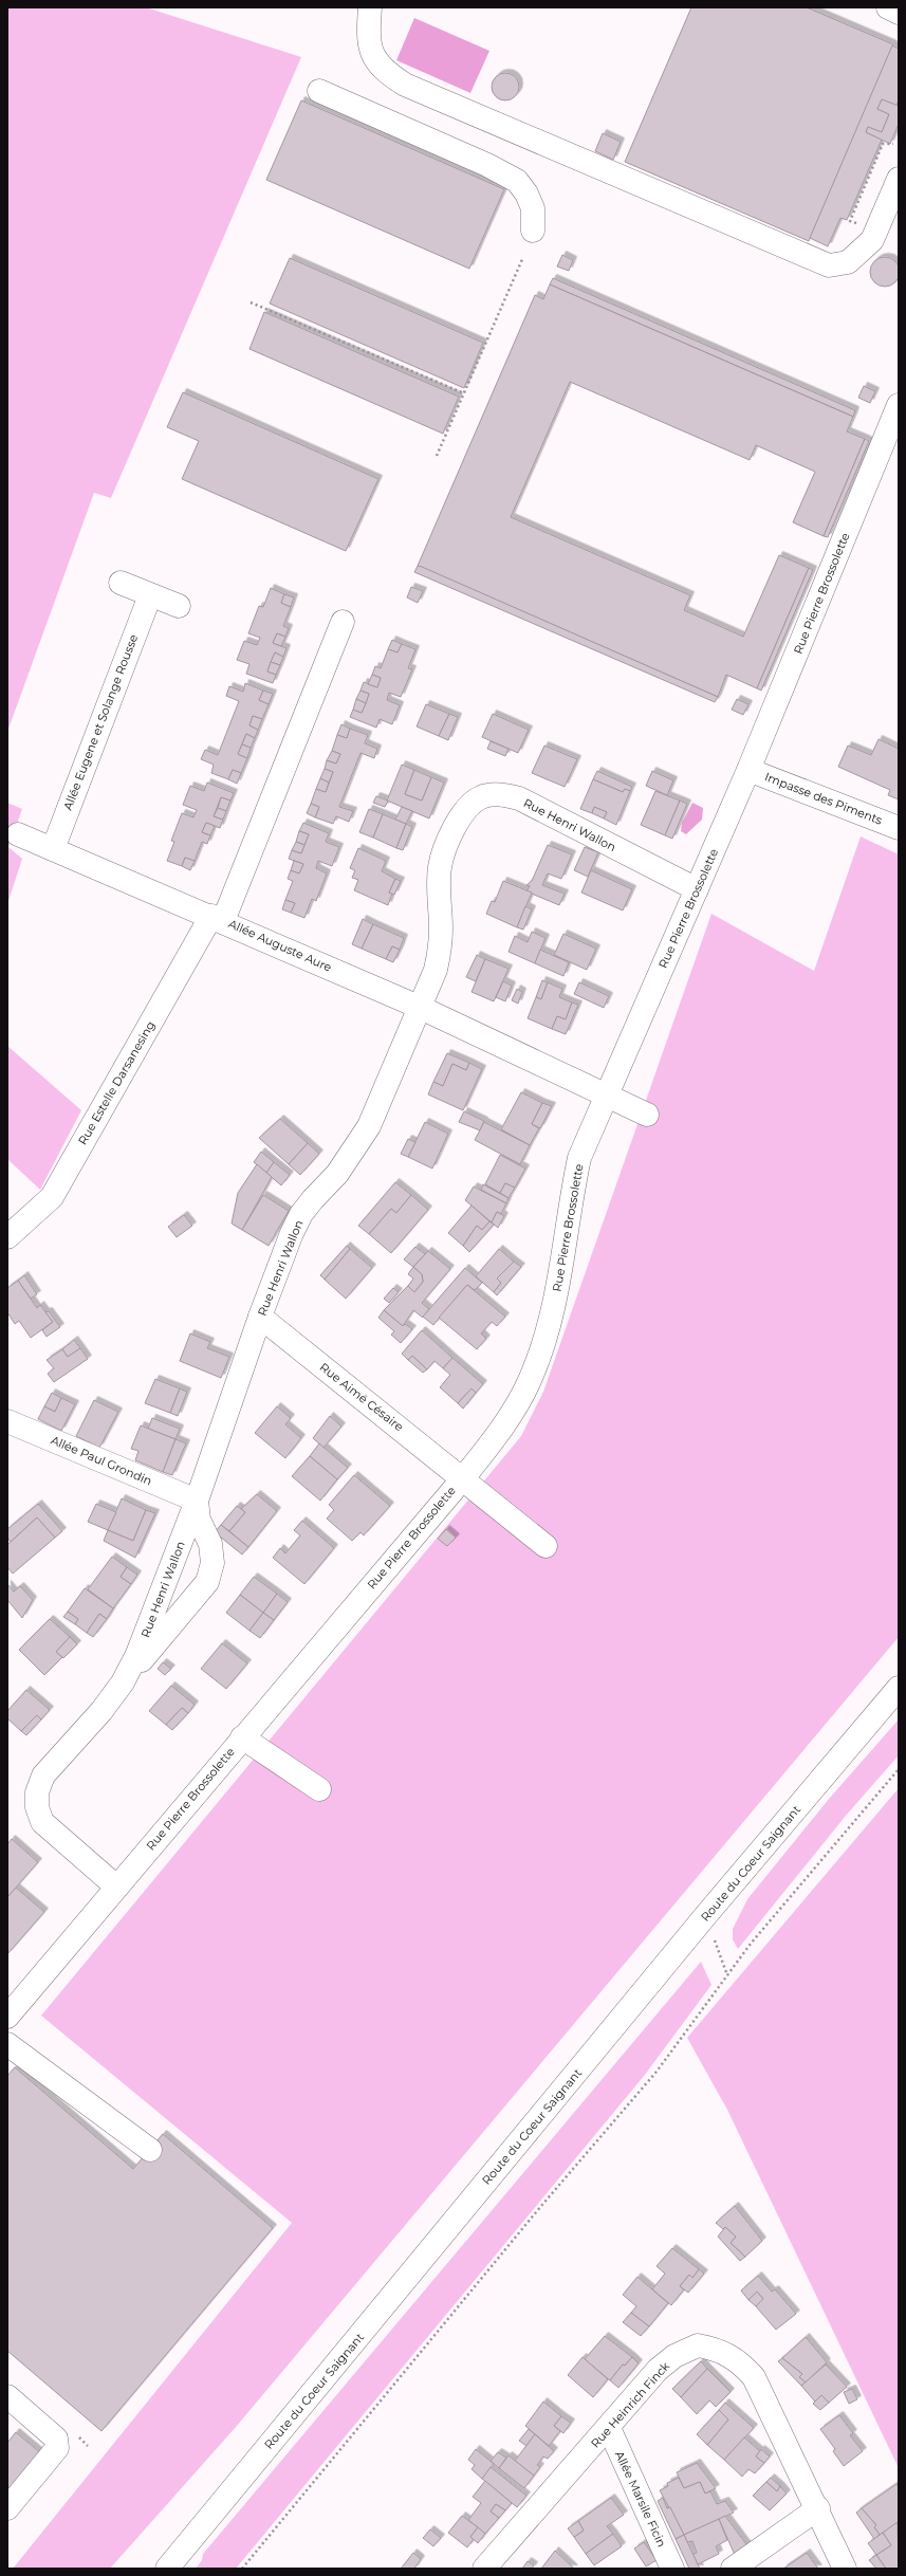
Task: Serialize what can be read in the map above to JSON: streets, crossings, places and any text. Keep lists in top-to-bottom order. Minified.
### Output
{"streets":{"street":["Rue Pierre Brossolette","Allée Eugene et Solange Rousse","Impasse des Piments","Rue Henri Wallon","Allée Auguste Aure","Rue Estelle Darsanesing","Rue Aimé Césaire","Allée Paul Grondin","Route du Coeur Saignant","Rue Heinrich Finck","Allée Marsile Ficin"]},"crossings":[["Rue Pierre Brossolette","Impasse des Piments"],["Rue Pierre Brossolette","Rue Henri Wallon"],["Rue Pierre Brossolette","Allée Auguste Aure"],["Rue Pierre Brossolette","Rue Aimé Césaire"],["Rue Henri Wallon","Allée Auguste Aure"],["Rue Henri Wallon","Rue Aimé Césaire"],["Rue Henri Wallon","Allée Paul Grondin"],["Allée Auguste Aure","Rue Estelle Darsanesing"],["Rue Heinrich Finck","Allée Marsile Ficin"]]}
